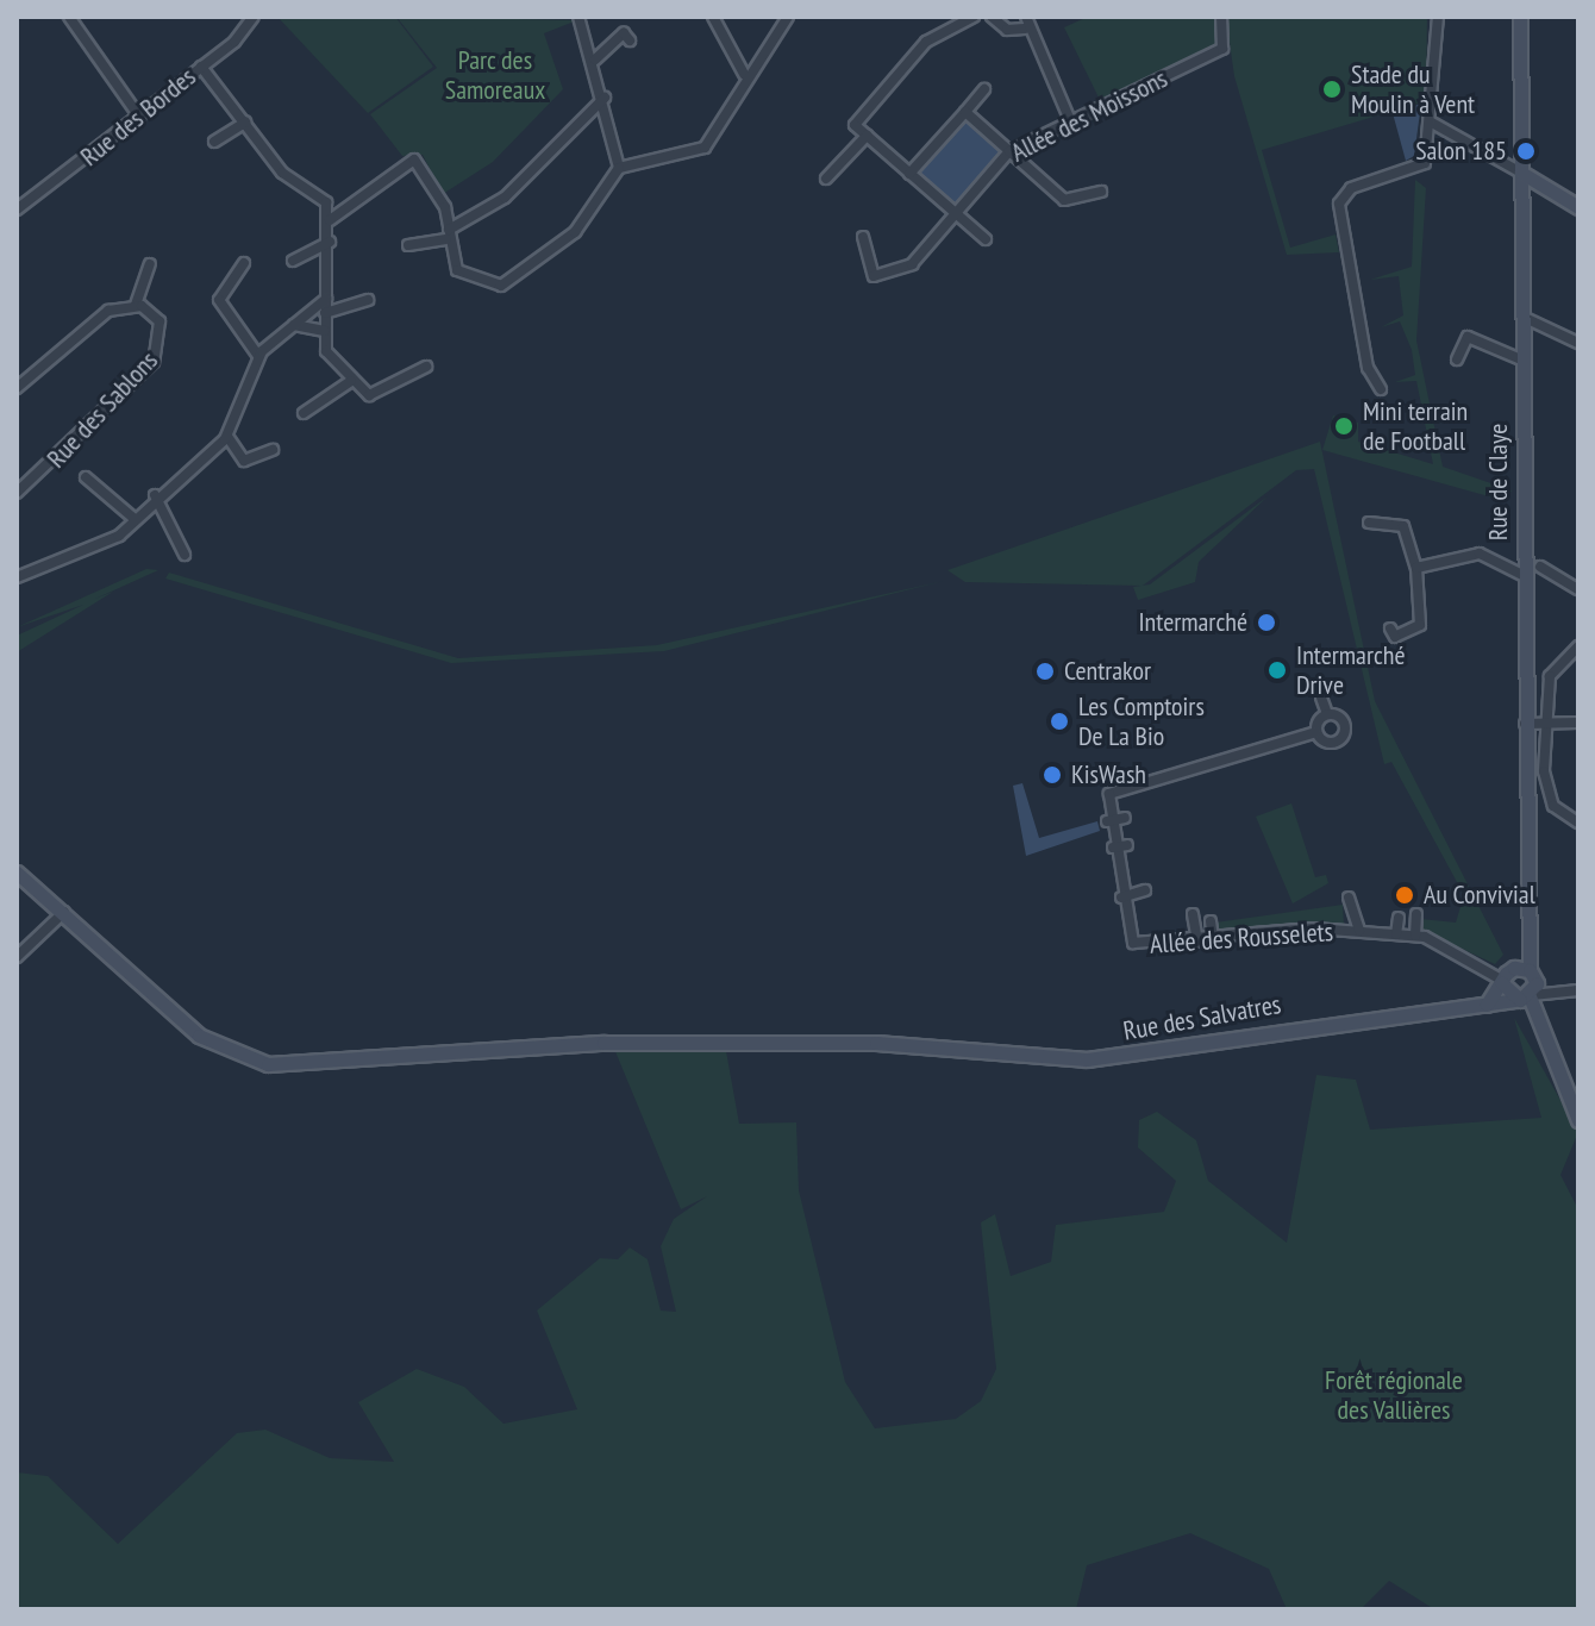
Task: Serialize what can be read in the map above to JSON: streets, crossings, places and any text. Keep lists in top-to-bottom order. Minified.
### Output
{"streets":{"street":["Allée des Moissons","Rue des Bordes","Rue des Sablons","Rue de Claye","Allée des Rousselets","Rue des Salvatres"]},"crossings":[["Rue de Claye","Allée des Rousselets"]],"parks":["Parc des Samoreaux","Forêt régionale des Vallières"],"places":["Stade du Moulin à Vent","Salon 185","Mini terrain de Football","Intermarché","Intermarché Drive","Centrakor","Les Comptoirs De La Bio","KisWash","Au Convivial"]}
